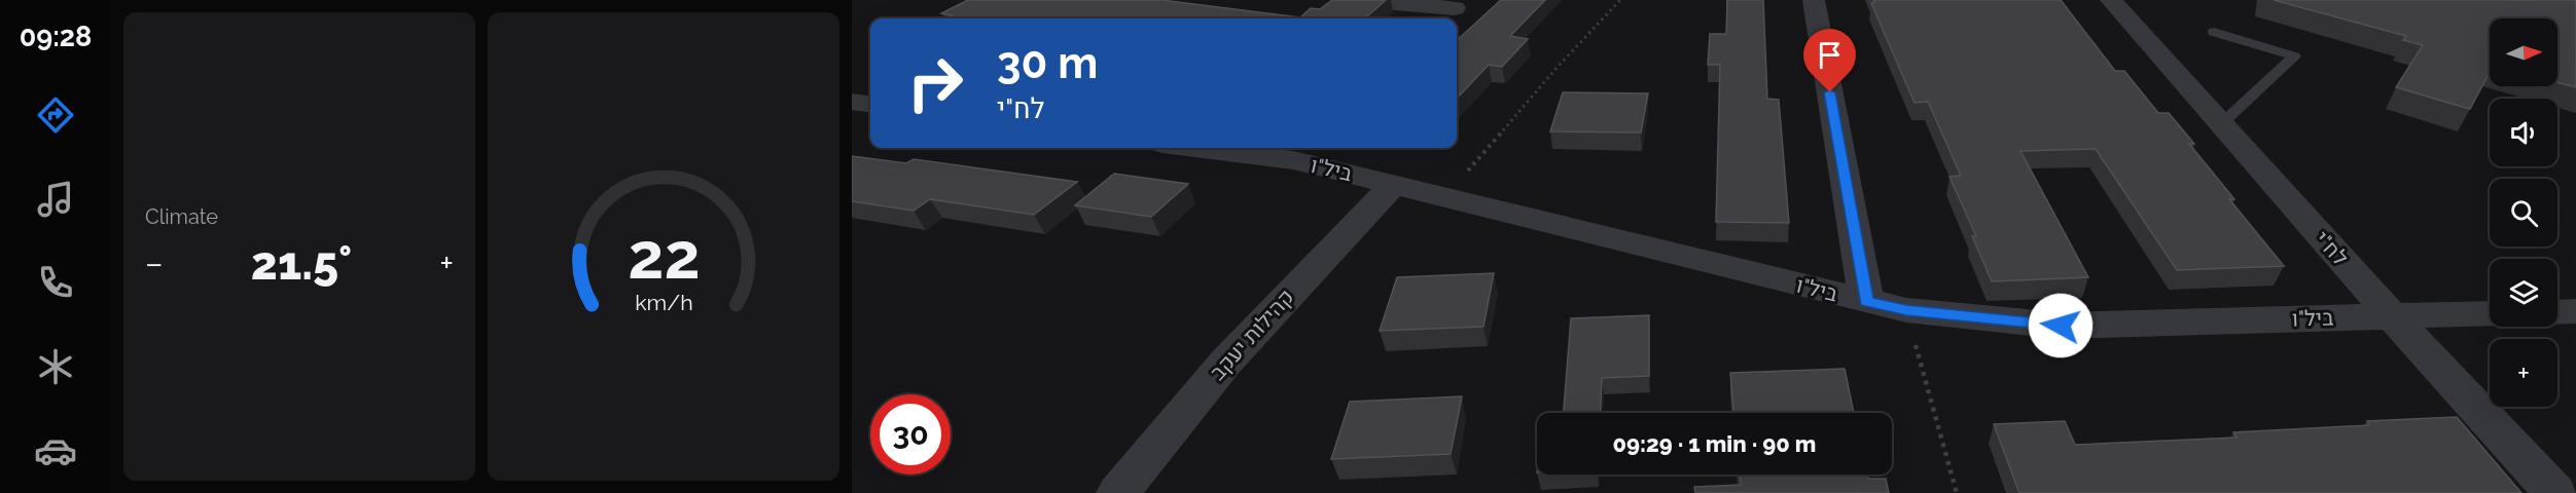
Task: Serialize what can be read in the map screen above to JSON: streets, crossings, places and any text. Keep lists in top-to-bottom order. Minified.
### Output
{"streets":{"street":["ביל\"ו","לח\"י","קהילות יעקב"]},"crossings":[["ביל\"ו","לח\"י"],["ביל\"ו","קהילות יעקב"]],"north":"right","page":{"tabs":"09:28","tile":"Climate","map_buttons":"+","turn":["30 m","לח\"י"],"heat":["−","21.5°","+"],"limit":"30","trip":"09:29 · 1 min · 90 m","gauge":["22","km/h"]}}
